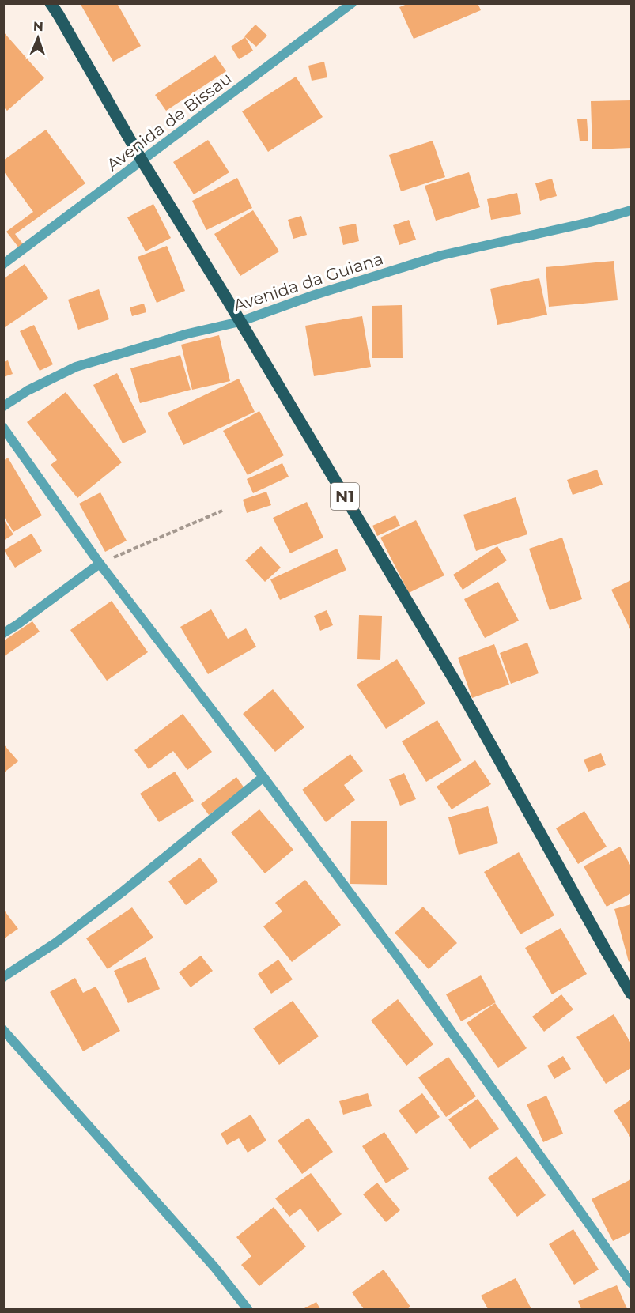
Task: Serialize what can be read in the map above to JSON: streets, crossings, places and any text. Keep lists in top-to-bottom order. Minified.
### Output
{"streets":{"main road":["N1"],"street":["Avenida de Bissau","Avenida da Guiana"]},"crossings":[["Avenida de Bissau","N1"],["Avenida da Guiana","N1"]],"north":"top"}
